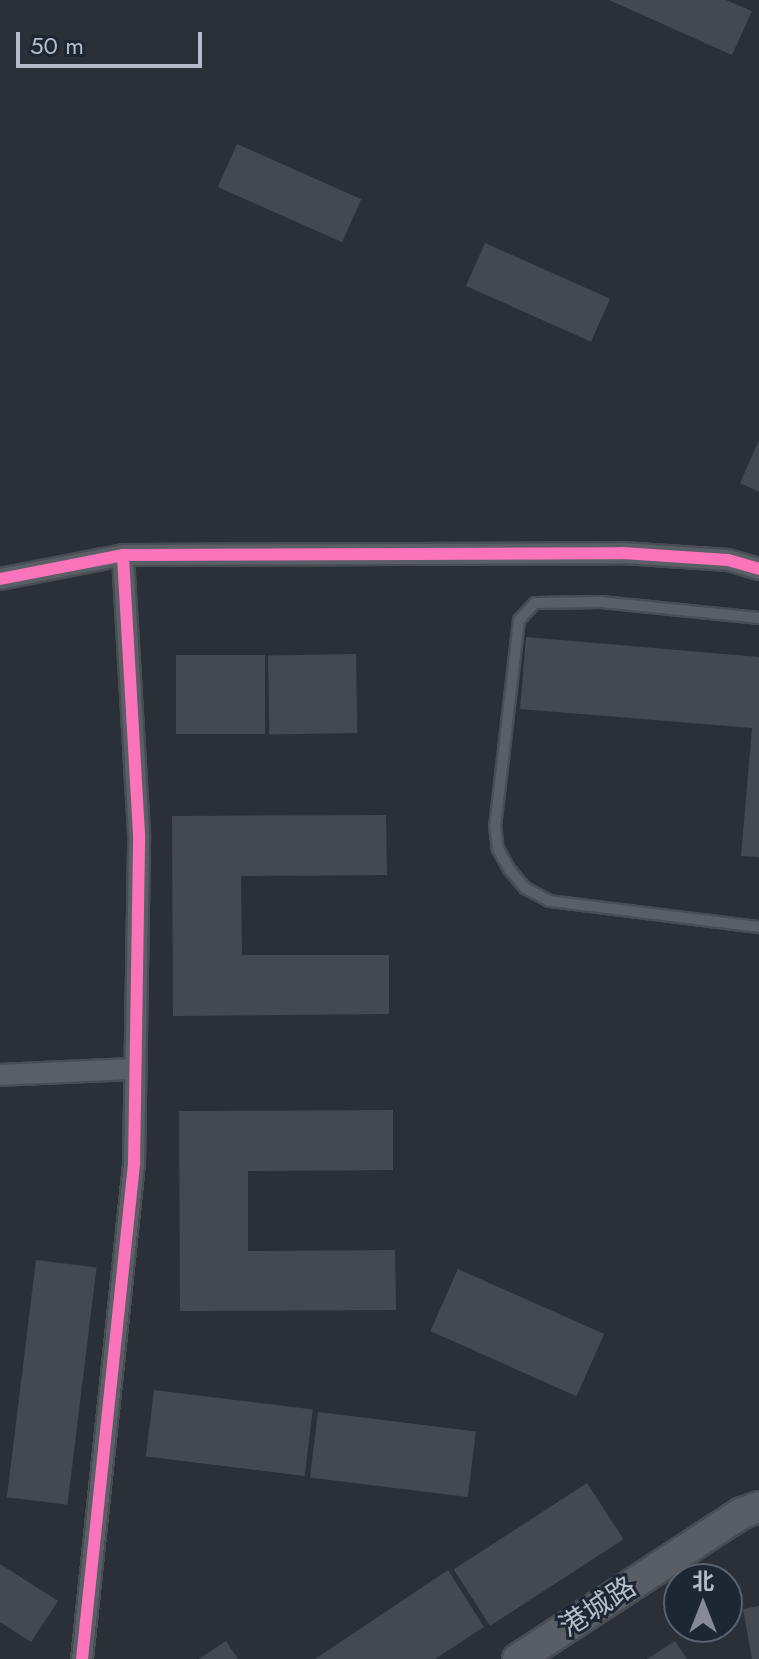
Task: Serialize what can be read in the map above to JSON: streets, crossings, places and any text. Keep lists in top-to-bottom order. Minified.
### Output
{"streets":{"street":["港城路"]},"scale_bar":"50 m","north":"top"}
